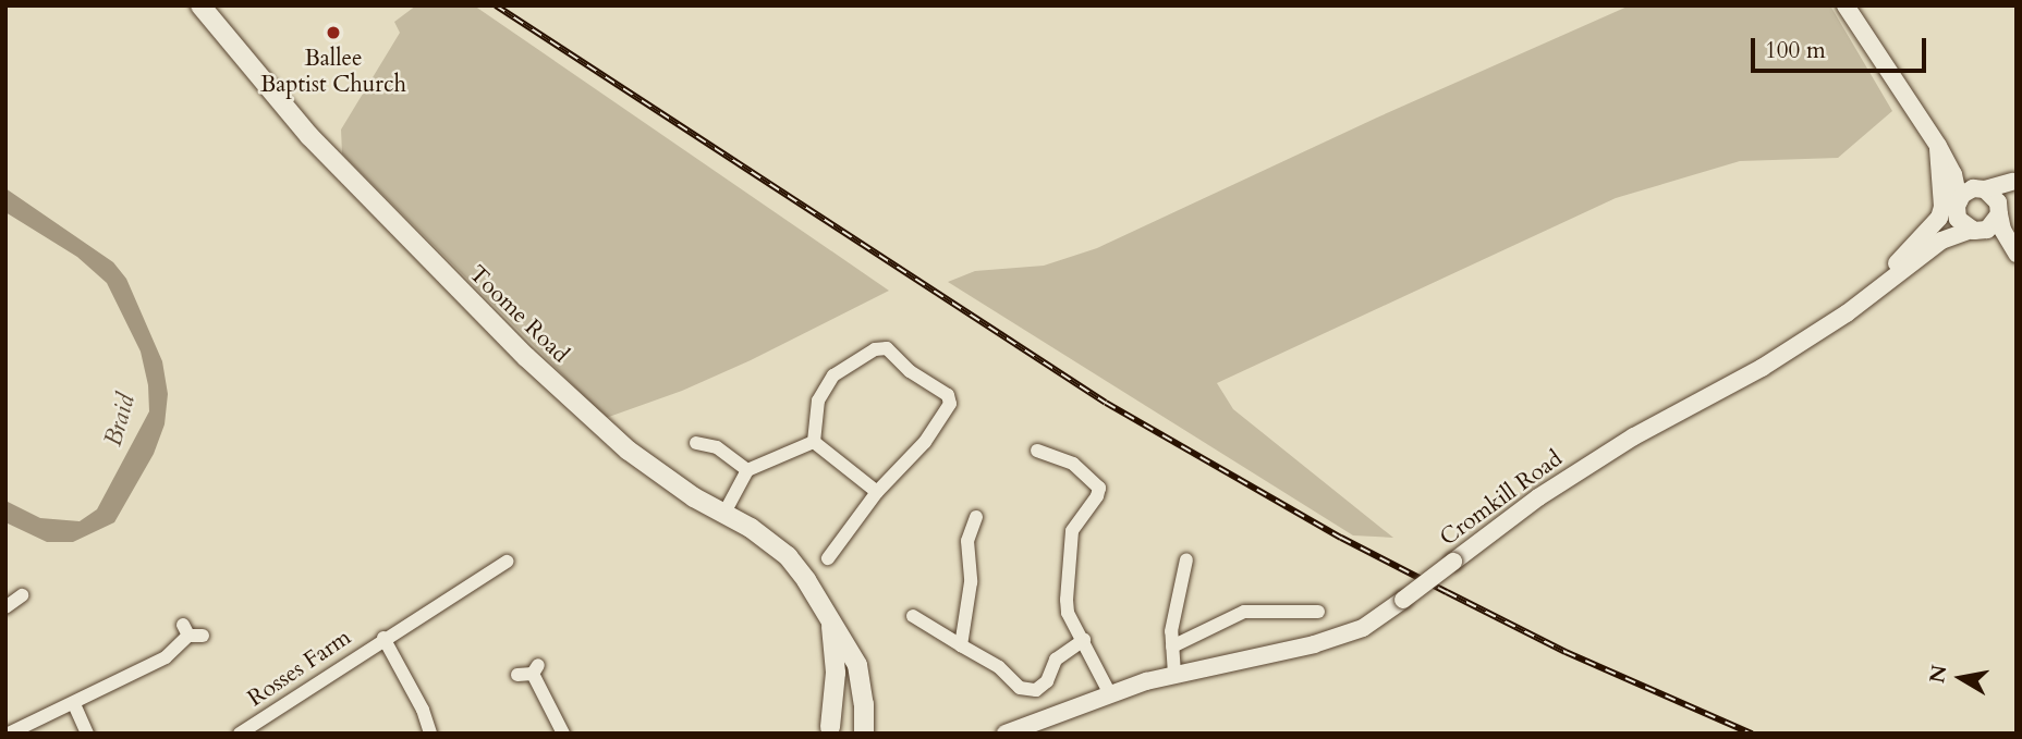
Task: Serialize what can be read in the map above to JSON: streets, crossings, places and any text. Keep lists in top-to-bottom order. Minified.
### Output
{"streets":{"main road":["Toome Road"],"street":["Cromkill Road","Rosses Farm"]},"water":["Braid"],"places":["Ballee Baptist Church"],"scale_bar":"100 m","north":"left"}
